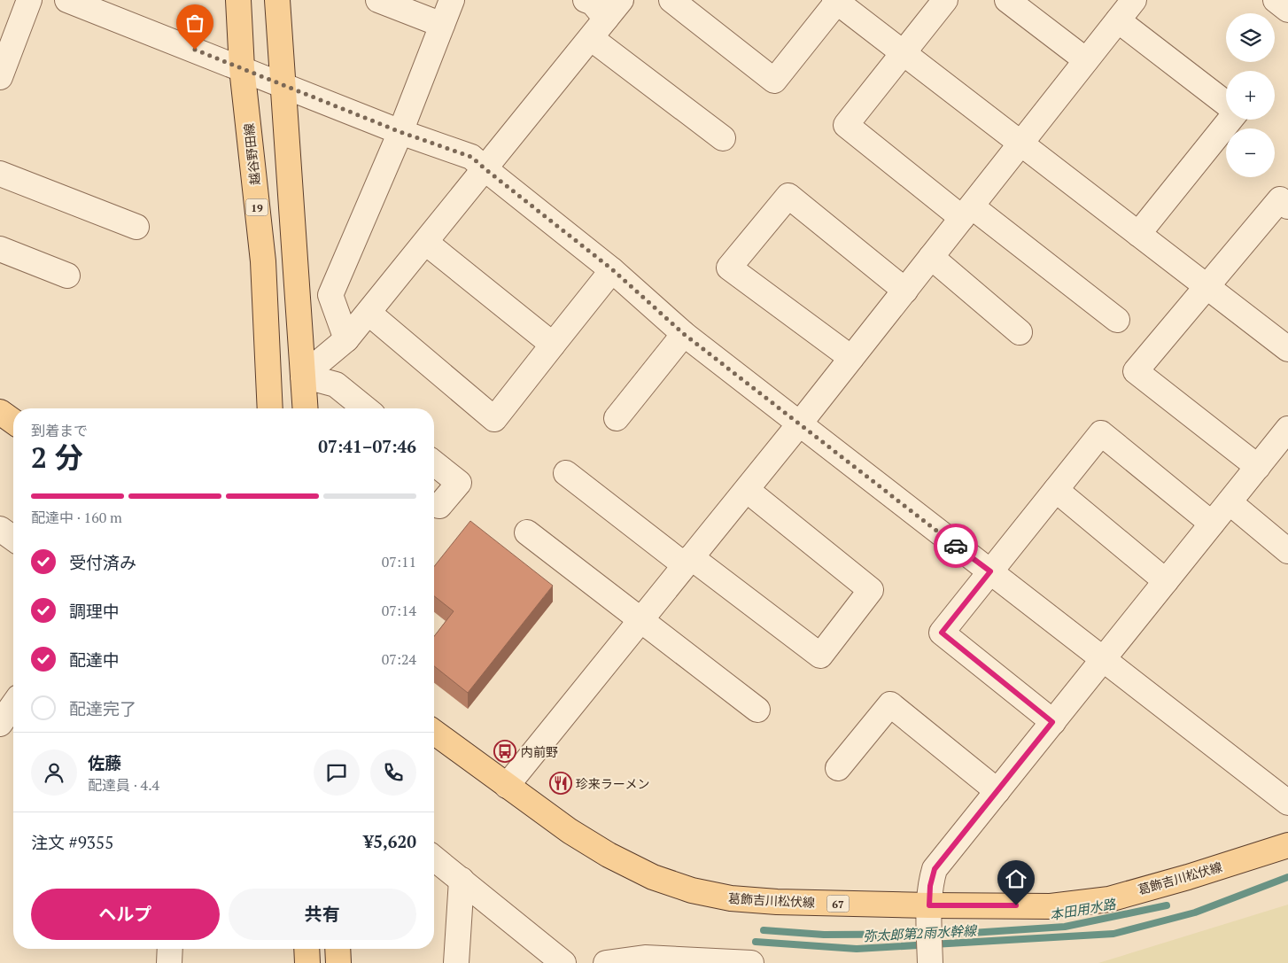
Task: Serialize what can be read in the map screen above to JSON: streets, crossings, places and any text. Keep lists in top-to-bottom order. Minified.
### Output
{"streets":{"main road":["越谷野田線","19","葛飾吉川松伏線","67"]},"water":["本田用水路","弥太郎第2雨水幹線"],"places":{"bus stop":["内前野"],"restaurant":["珍来ラーメン"]},"page":{"map_buttons":["+","−"],"heading":["2 分","到着まで","07:41–07:46"],"panel":["佐藤","配達員 · 4.4","注文 #9355","¥5,620"],"bar":"配達中 · 160 m","list":[["受付済み","07:11"],["調理中","07:14"],["配達中","07:24"],"配達完了"],"buttons":["ヘルプ","共有"]}}
